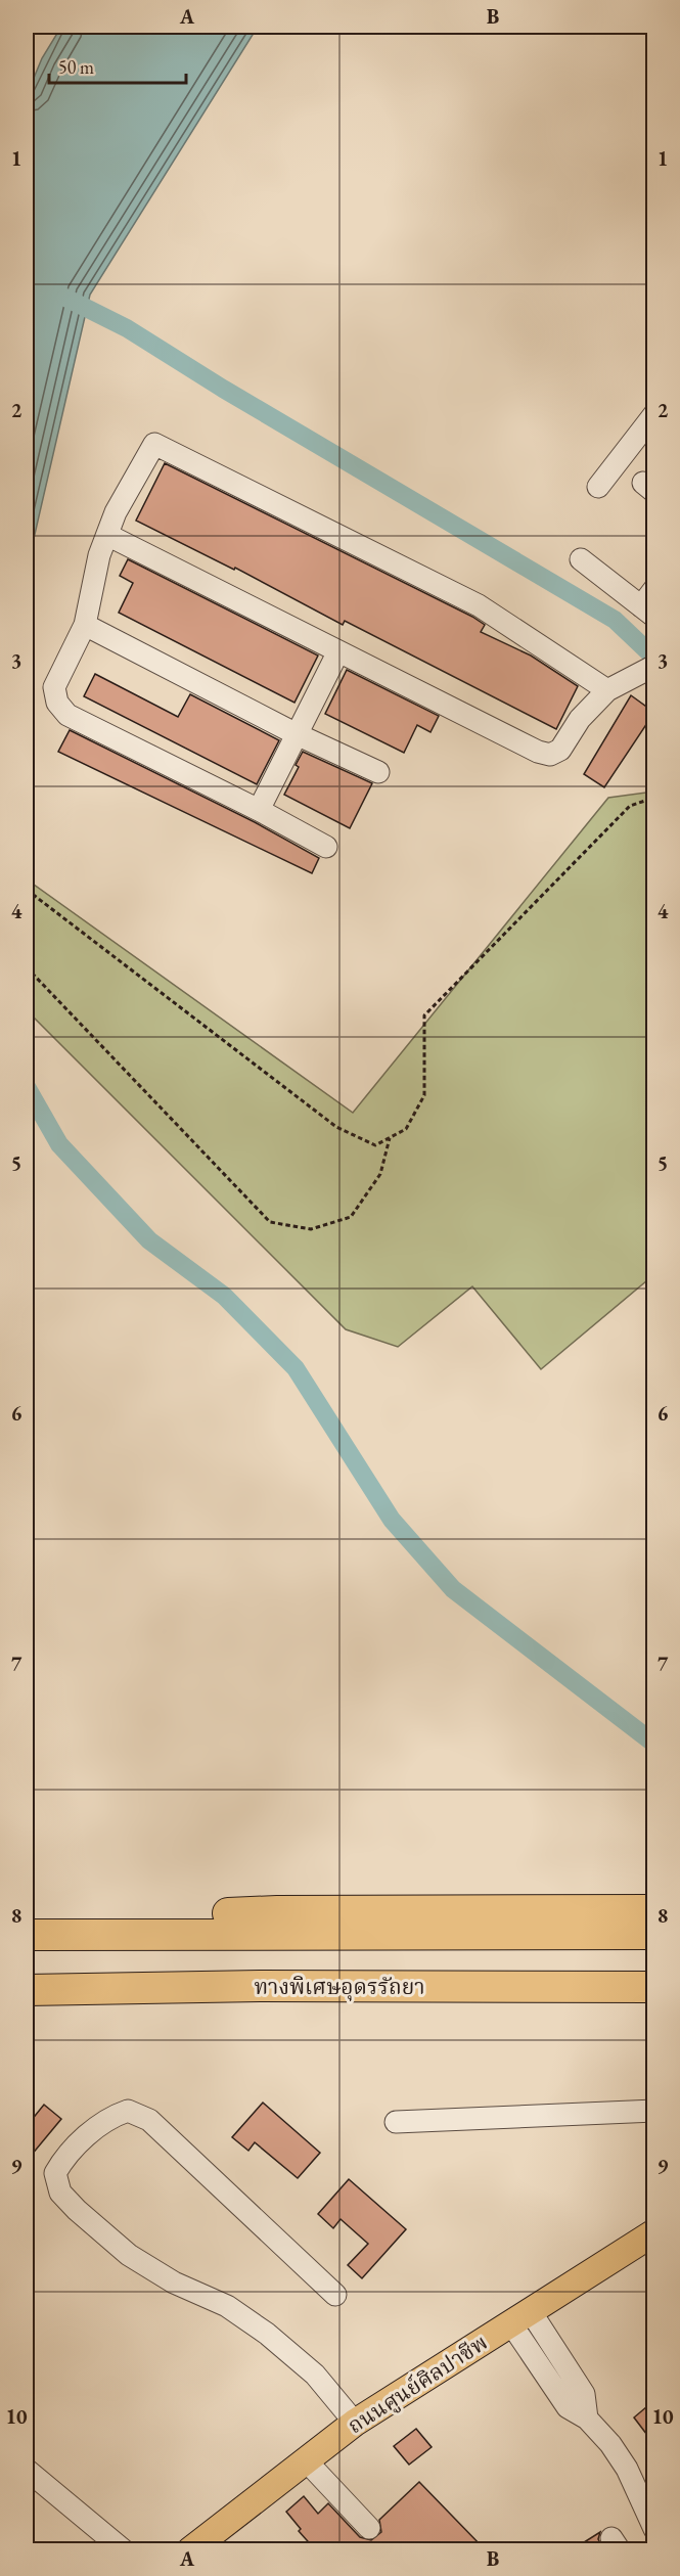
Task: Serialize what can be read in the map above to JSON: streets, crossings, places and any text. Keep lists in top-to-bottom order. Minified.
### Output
{"streets":{"highway":["ทางพิเศษอุดรรัถยา"],"main road":["ถนนศูนย์ศิลปาชีพ"]},"scale_bar":"50 m","grid":{"columns":["A","B"],"rows":["1","2","3","4","5","6","7","8","9","10"]}}
